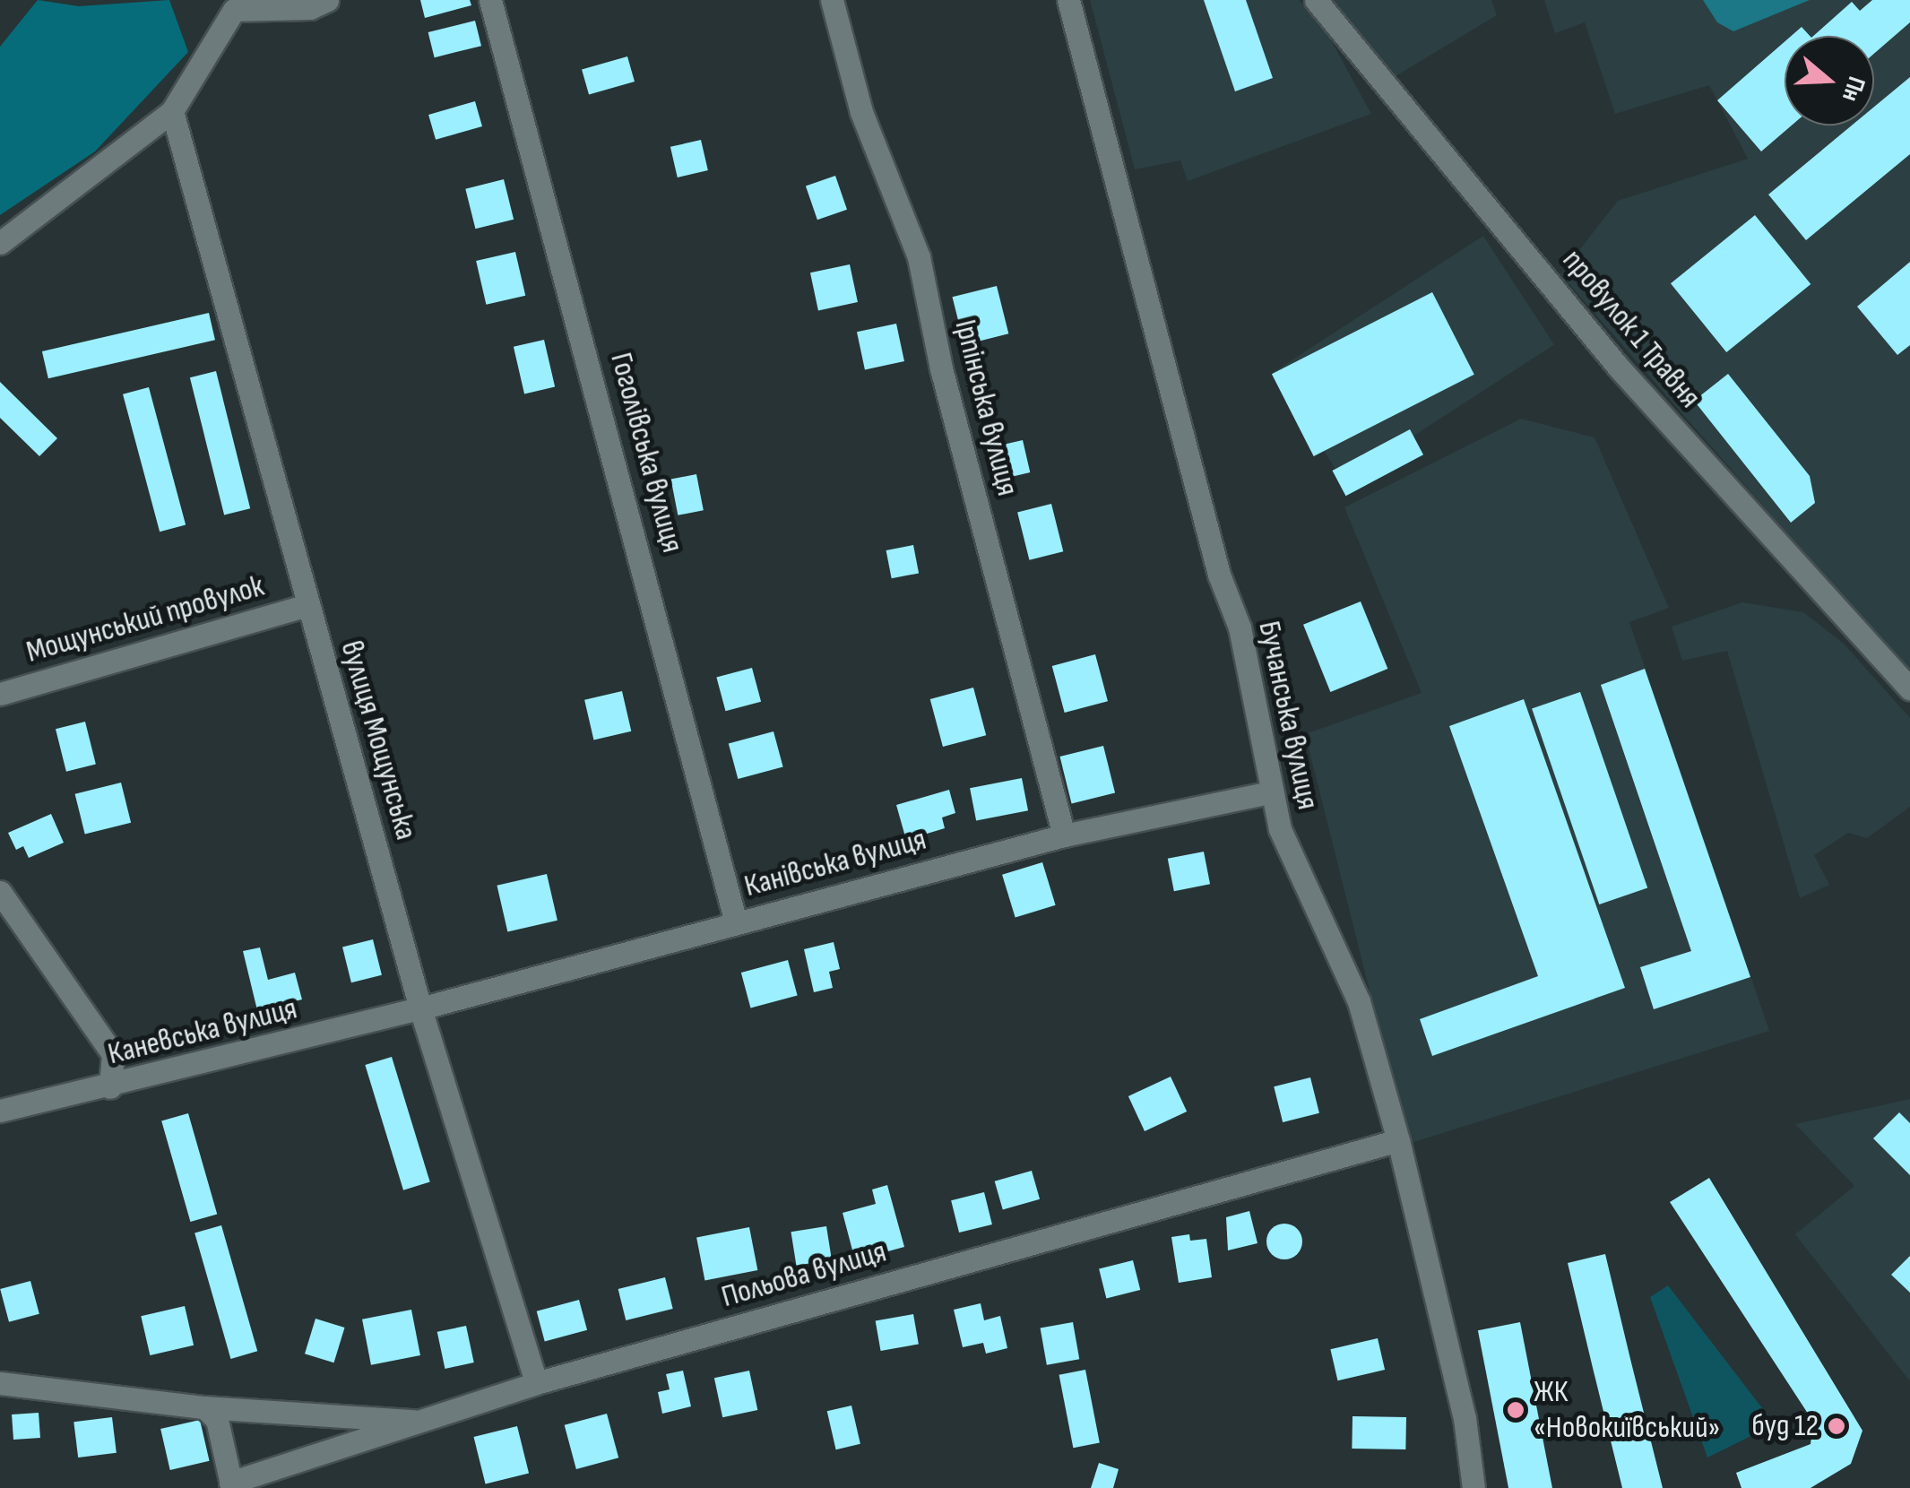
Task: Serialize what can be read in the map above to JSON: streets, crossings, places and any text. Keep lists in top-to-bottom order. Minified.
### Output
{"streets":{"street":["провулок 1 Травня","Ірпінська вулиця","Гоголівська вулиця","Мощунський провулок","Бучанська вулиця","вулиця Мощунська","Канівська вулиця","Каневська вулиця","Польова вулиця"]},"crossings":[["Ірпінська вулиця","Канівська вулиця"],["Гоголівська вулиця","Канівська вулиця"],["Мощунський провулок","вулиця Мощунська"],["Бучанська вулиця","Канівська вулиця"],["Бучанська вулиця","Польова вулиця"],["вулиця Мощунська","Канівська вулиця"],["вулиця Мощунська","Каневська вулиця"],["вулиця Мощунська","Польова вулиця"],["Канівська вулиця","Каневська вулиця"]],"places":["ЖК «Новокиївський»","буд 12"],"north":"right"}
